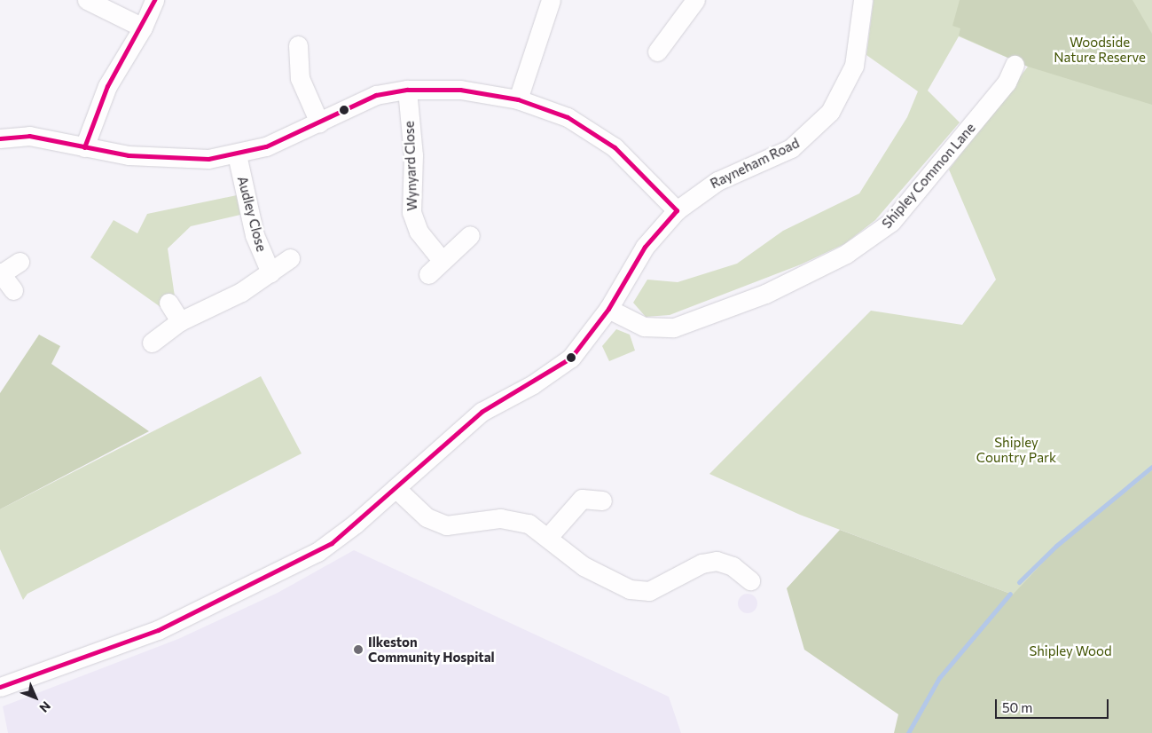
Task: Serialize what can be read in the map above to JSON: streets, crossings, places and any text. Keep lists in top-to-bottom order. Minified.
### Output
{"streets":{"street":["Rayneham Road","Wynyard Close","Shipley Common Lane","Audley Close"]},"crossings":[["Rayneham Road","Shipley Common Lane"]],"parks":["Woodside Nature Reserve","Shipley Country Park","Shipley Wood"],"places":["Ilkeston Community Hospital"],"scale_bar":"50 m","north":"bottom right"}
